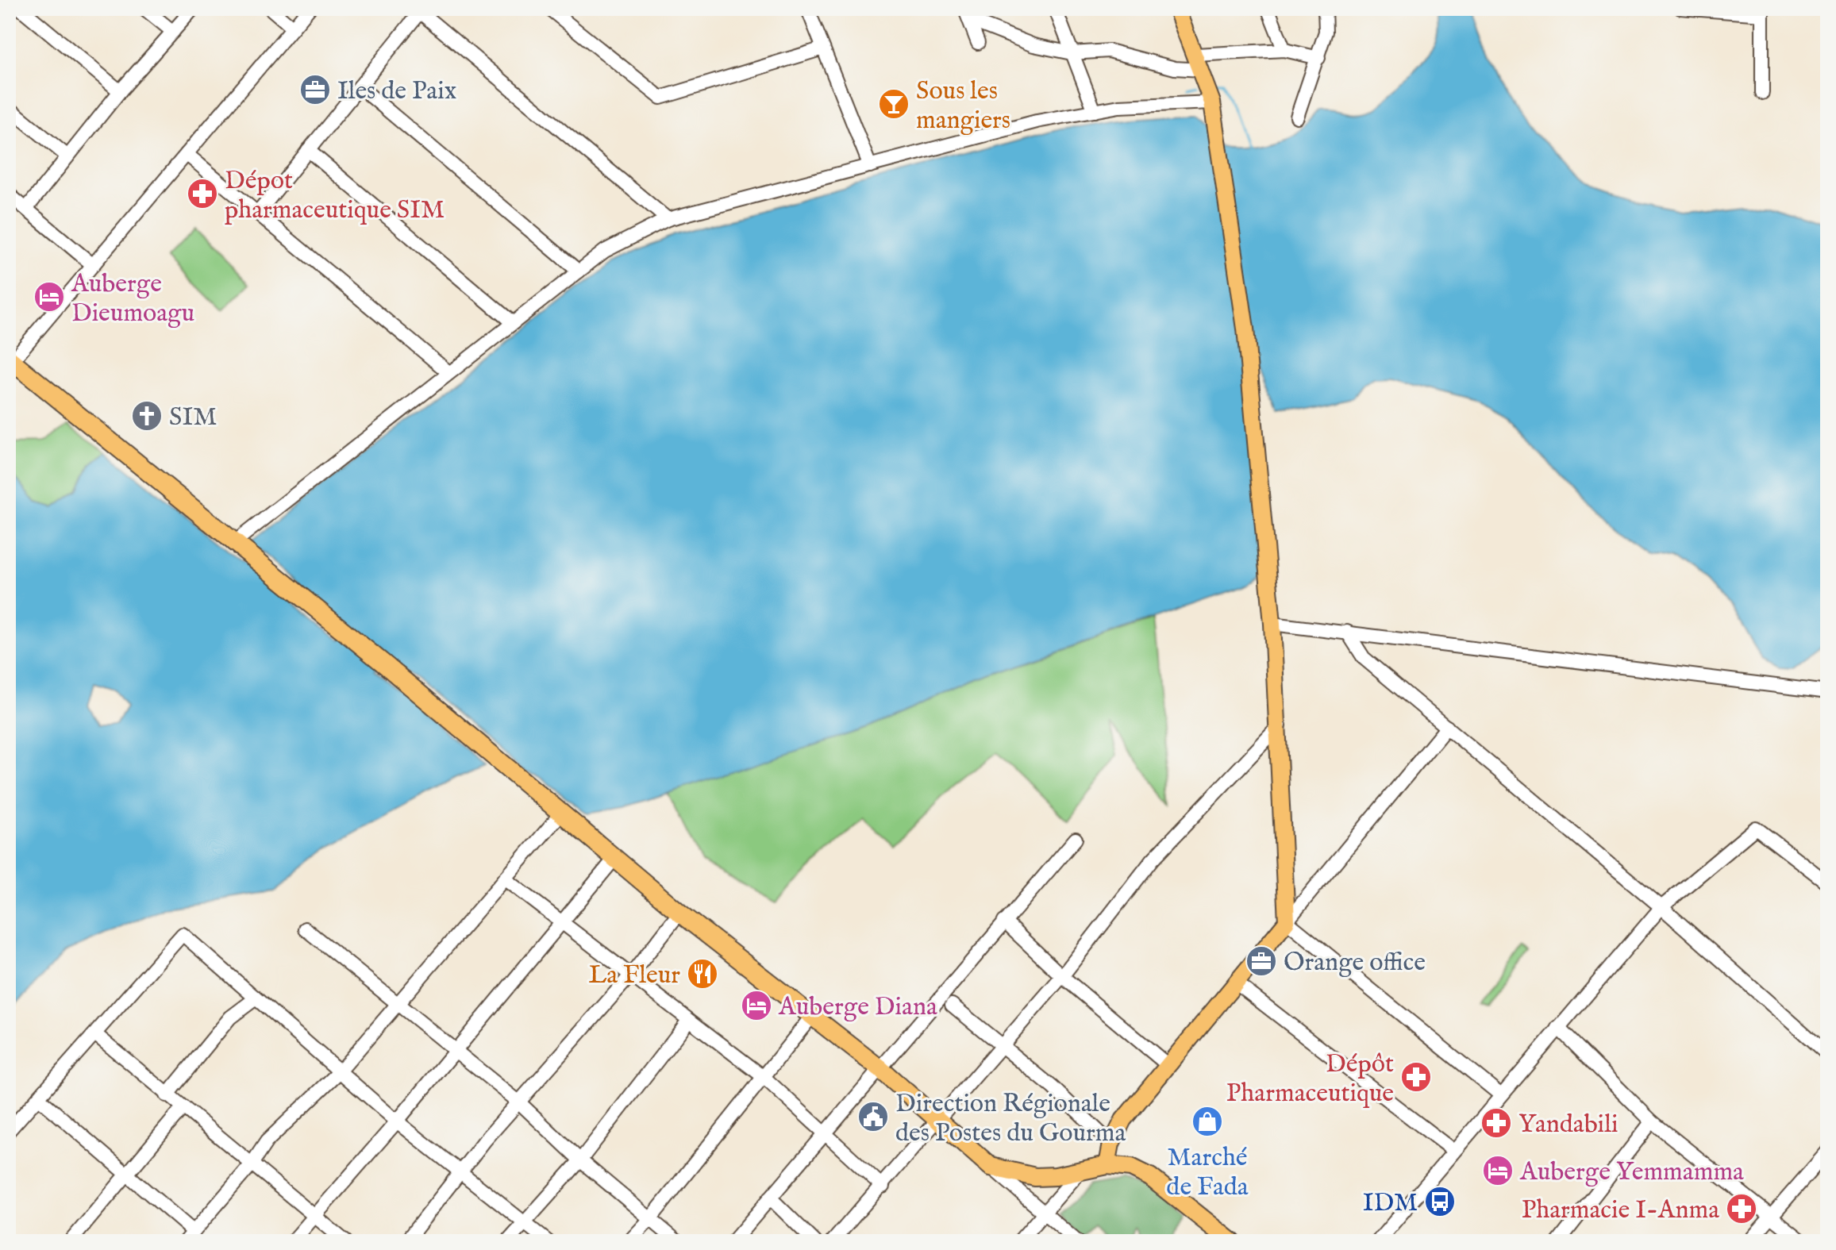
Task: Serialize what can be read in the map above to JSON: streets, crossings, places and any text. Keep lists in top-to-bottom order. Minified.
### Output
{"places":{"office":["Iles de Paix","Orange office"],"bar":["Sous les mangiers"],"pharmacy":["Dépot pharmaceutique SIM","Dépôt Pharmaceutique","Yandabili","Pharmacie I-Anma"],"hotel":["Auberge Dieumoagu","Auberge Diana","Auberge Yemmamma"],"church":["SIM"],"restaurant":["La Fleur"],"public building":["Direction Régionale des Postes du Gourma"],"shop":["Marché de Fada"],"bus stop":["IDM"]}}
